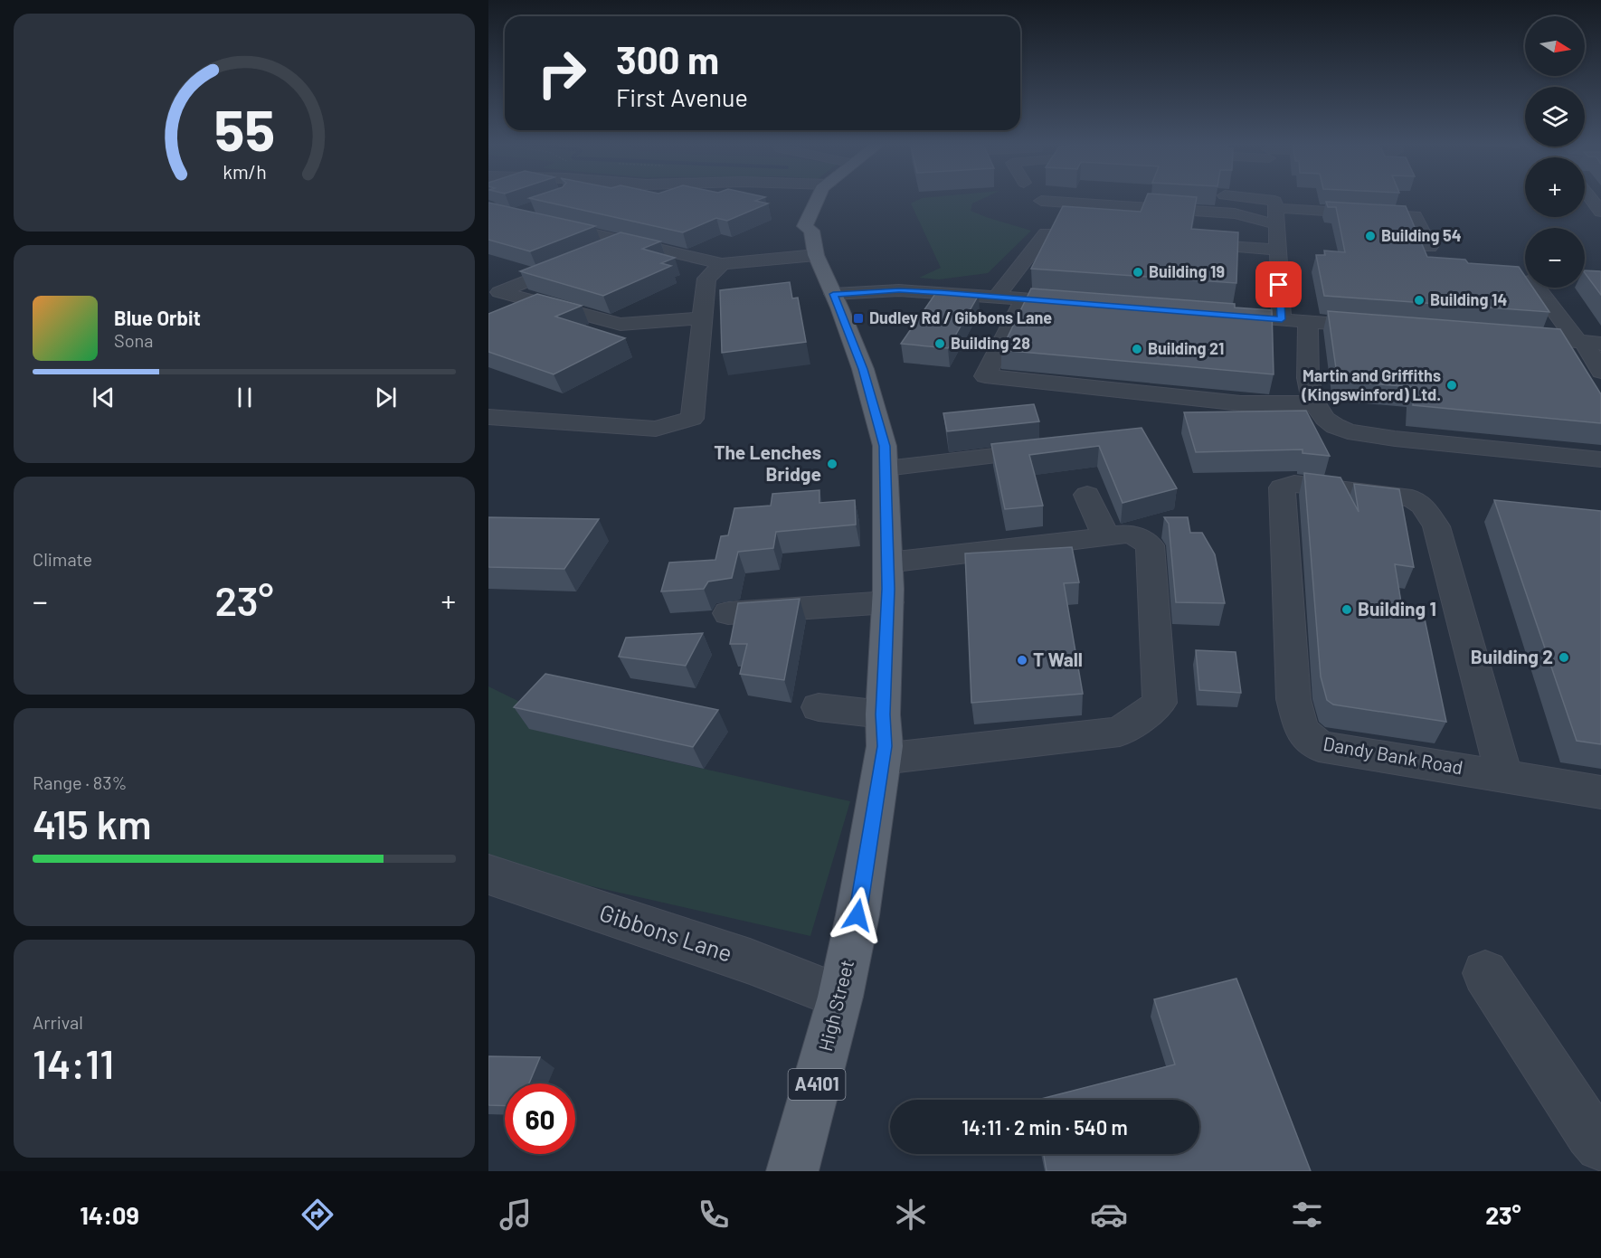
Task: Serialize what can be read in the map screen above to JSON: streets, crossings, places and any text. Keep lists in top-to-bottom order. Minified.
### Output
{"streets":{"main road":["High Street","A4101"],"street":["Dandy Bank Road","Gibbons Lane"]},"crossings":[["Gibbons Lane","High Street"],["High Street","A4101"]],"places":{"other":["Building 54","Building 19","Building 14","Building 28","Building 21","Martin and Griffiths (Kingswinford) Ltd.","The Lenches Bridge","Building 1","Building 2","T Wall"],"transit":["Dudley Rd / Gibbons Lane"]},"north":"right","page":{"map_buttons":["+","−"],"turn":["300 m","First Avenue"],"song":["Blue Orbit","Sona"],"tile":["Climate",["Range · 83%","415 km"],["Arrival","14:11"]],"heat":["−","23°","+"],"limit":"60","trip":"14:11 · 2 min · 540 m","tabs":["14:09","23°"],"gauge":["55","km/h"]}}
